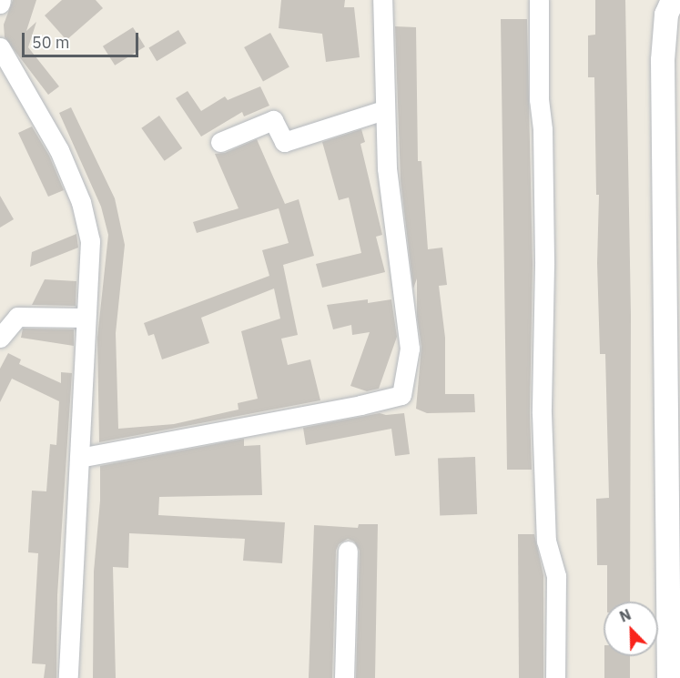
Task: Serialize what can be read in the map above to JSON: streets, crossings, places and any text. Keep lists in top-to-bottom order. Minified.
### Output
{"scale_bar":"50 m","north":"top left"}
